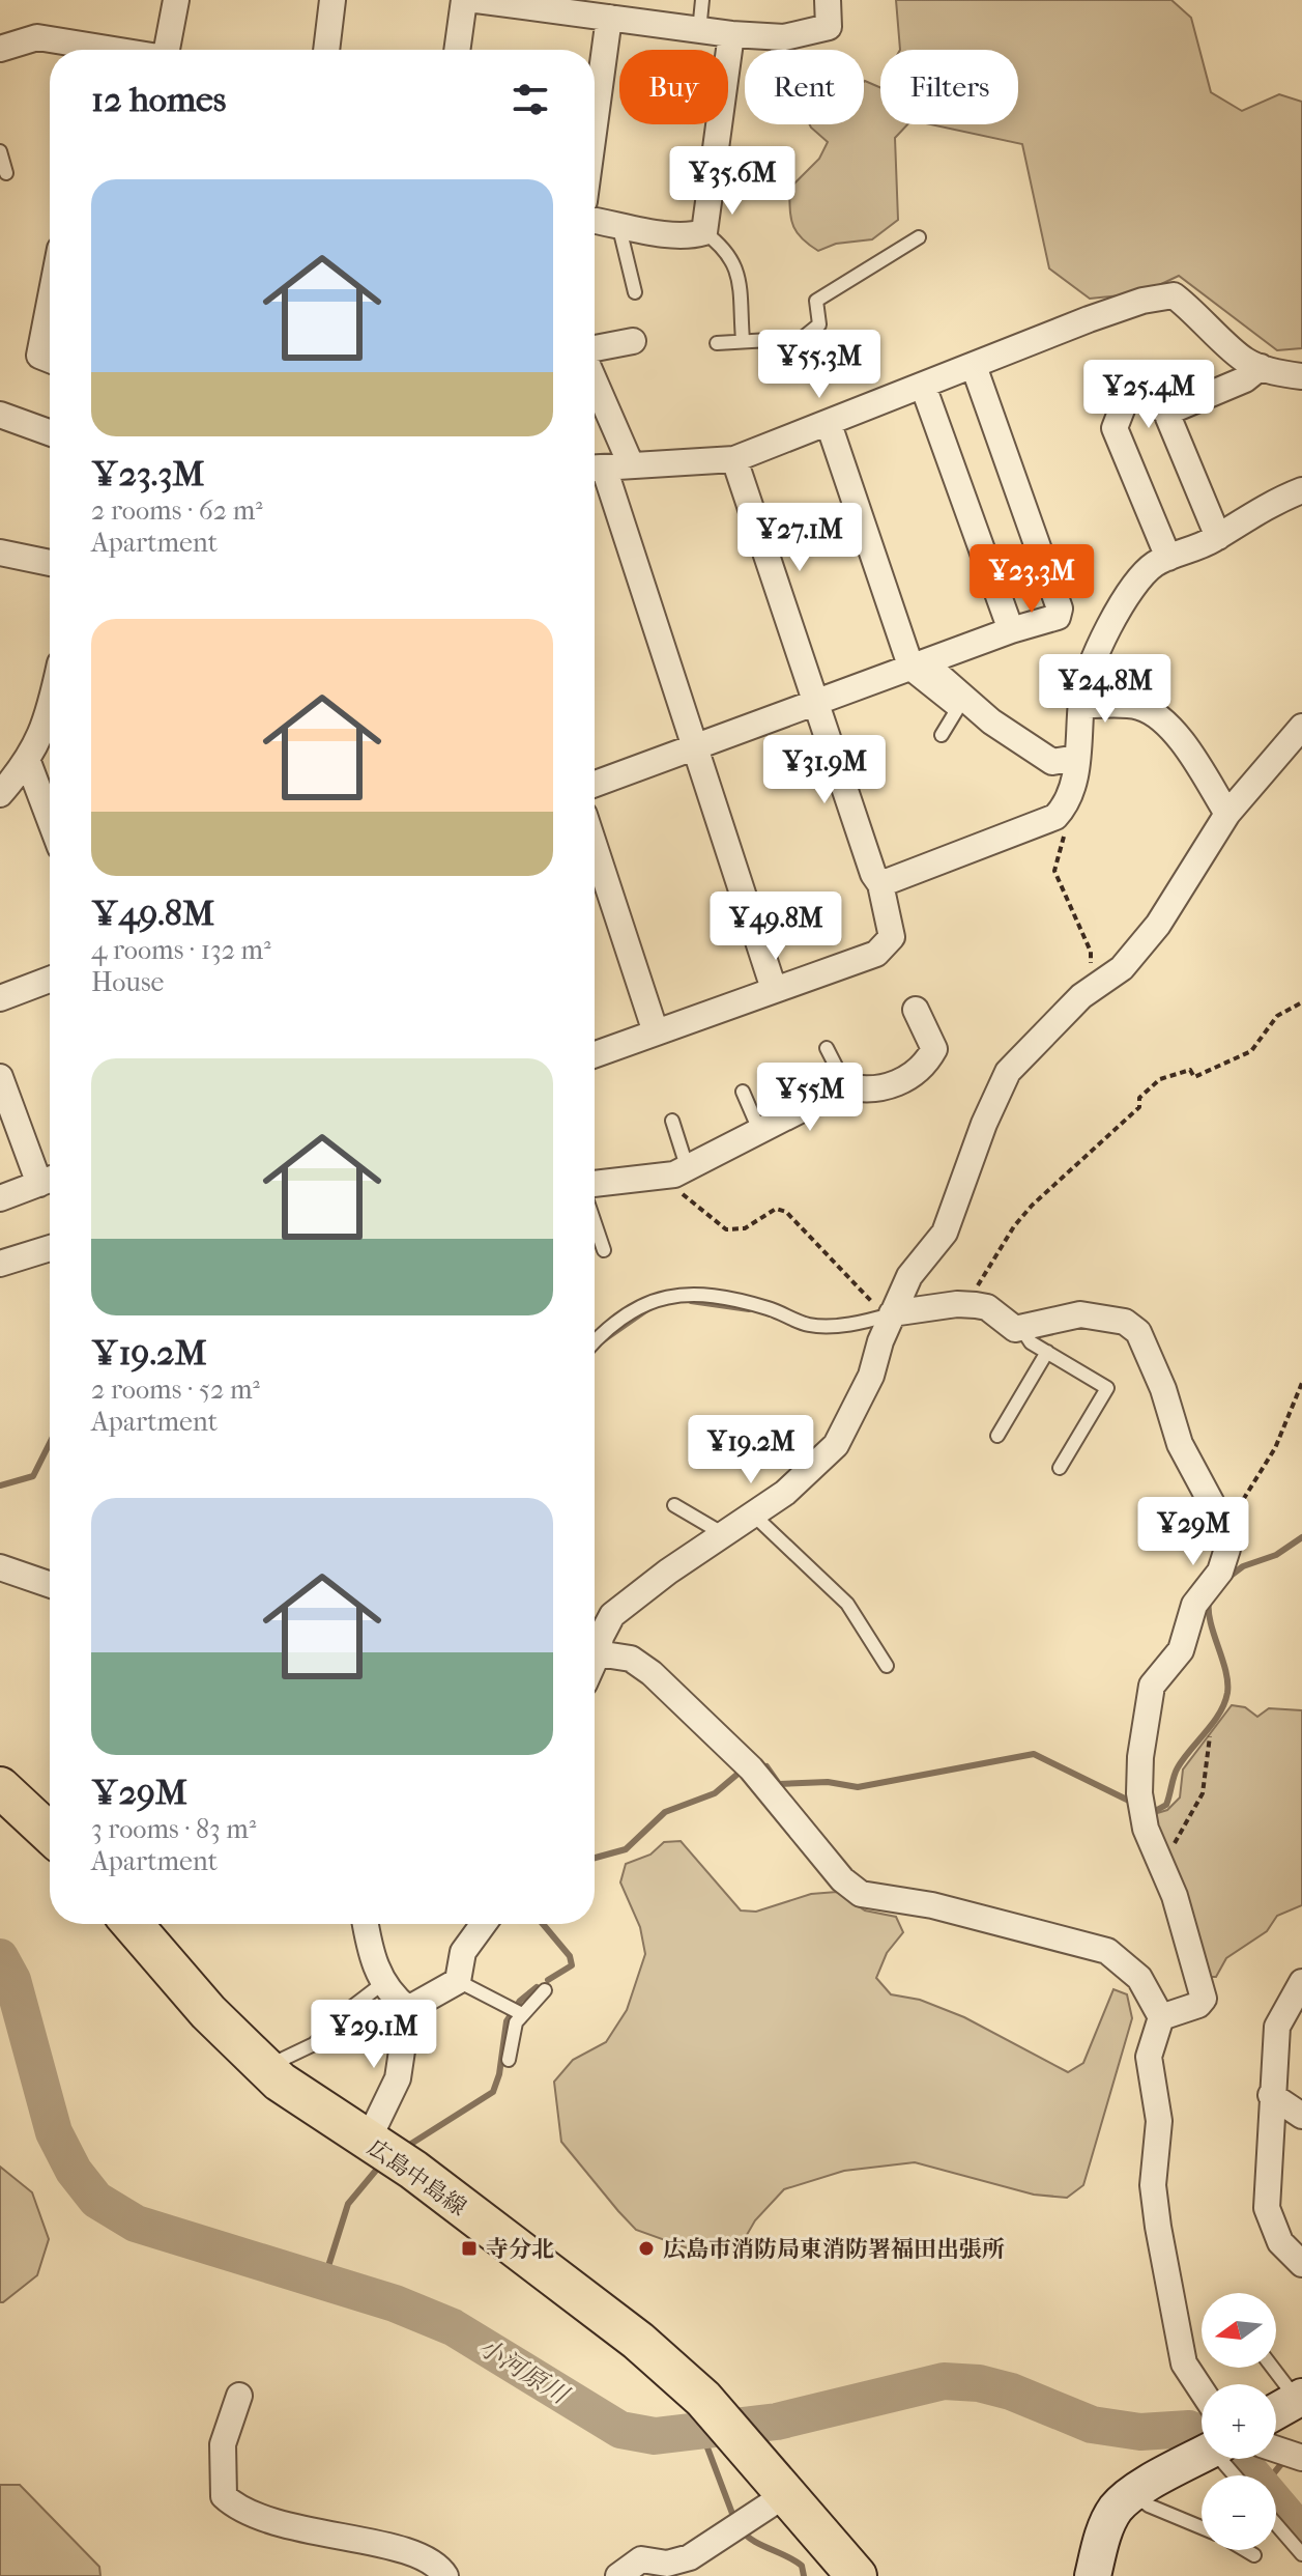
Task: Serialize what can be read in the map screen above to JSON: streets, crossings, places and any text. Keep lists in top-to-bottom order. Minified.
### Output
{"streets":{"main road":["広島中島線"]},"water":["小河原川"],"places":{"transit":["寺分北"],"other":["広島市消防局東消防署福田出張所"]},"north":"left","page":{"chip":["Buy","Rent","Filters"],"heading":"12 homes","price":["¥35.6M","¥55.3M","¥25.4M","¥27.1M","¥23.3M","¥24.8M","¥31.9M","¥49.8M","¥55M","¥19.2M","¥29M","¥29.1M"],"list":[{"name":"¥23.3M","note":"2 rooms · 62 m² · Apartment"},{"name":"¥49.8M","note":"4 rooms · 132 m² · House"},{"name":"¥19.2M","note":"2 rooms · 52 m² · Apartment"},{"name":"¥29M","note":"3 rooms · 83 m² · Apartment"}],"map_buttons":["+","−"]}}
